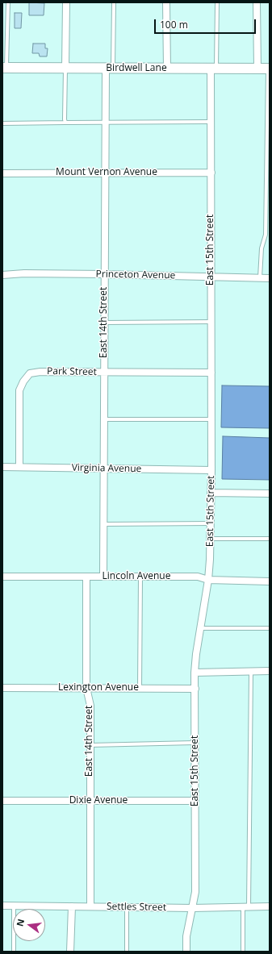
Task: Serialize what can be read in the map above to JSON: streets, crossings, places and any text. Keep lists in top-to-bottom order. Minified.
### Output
{"streets":{"main road":["Birdwell Lane"],"street":["Mount Vernon Avenue","East 15th Street","Princeton Avenue","East 14th Street","Park Street","Virginia Avenue","Lincoln Avenue","Lexington Avenue","Dixie Avenue","Settles Street"]},"crossings":[["Birdwell Lane","East 15th Street"],["Birdwell Lane","East 14th Street"],["Mount Vernon Avenue","East 15th Street"],["Mount Vernon Avenue","East 14th Street"],["East 15th Street","Princeton Avenue"],["East 15th Street","Park Street"],["East 15th Street","Virginia Avenue"],["East 15th Street","Lincoln Avenue"],["East 15th Street","Lexington Avenue"],["East 15th Street","Dixie Avenue"],["East 15th Street","Settles Street"],["Princeton Avenue","East 14th Street"],["East 14th Street","Park Street"],["East 14th Street","Virginia Avenue"],["East 14th Street","Lincoln Avenue"],["East 14th Street","Lexington Avenue"],["East 14th Street","Dixie Avenue"],["East 14th Street","Settles Street"],["Park Street","Virginia Avenue"]],"scale_bar":"100 m","north":"left"}
